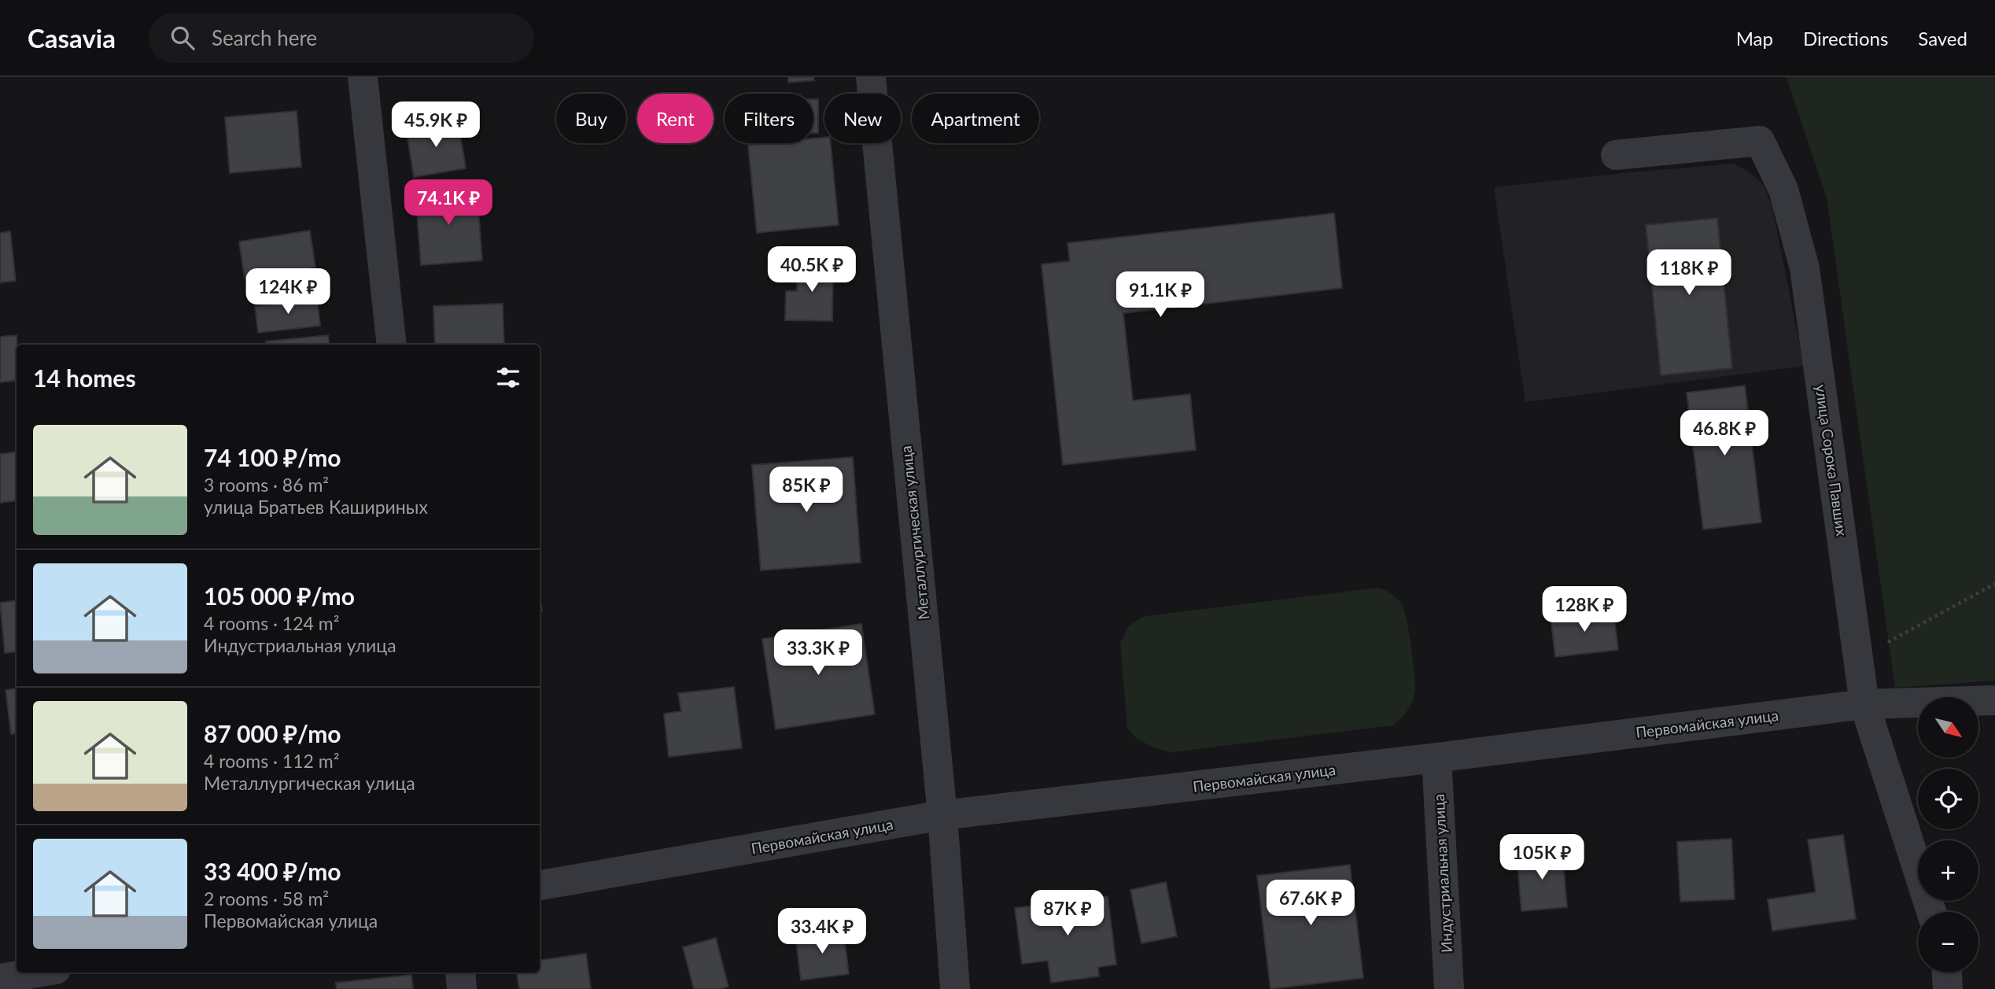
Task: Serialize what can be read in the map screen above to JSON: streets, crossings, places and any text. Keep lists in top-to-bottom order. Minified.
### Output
{"streets":{"street":["улица Сорока Павших","Металлургическая улица","Первомайская улица","Индустриальная улица"]},"crossings":[["улица Сорока Павших","Первомайская улица"],["Металлургическая улица","Первомайская улица"],["Первомайская улица","Индустриальная улица"]],"north":"bottom right","page":{"header":"Casavia","search":"Search here","nav":["Map","Directions","Saved"],"chip":["Buy","Rent","Filters","New","Apartment"],"price":["45.9K ₽","74.1K ₽","40.5K ₽","118K ₽","124K ₽","91.1K ₽","46.8K ₽","85K ₽","128K ₽","33.3K ₽","105K ₽","67.6K ₽","87K ₽","33.4K ₽"],"heading":"14 homes","list":[{"name":"74 100 ₽/mo","note":"3 rooms · 86 m² · улица Братьев Кашириных"},{"name":"105 000 ₽/mo","note":"4 rooms · 124 m² · Индустриальная улица"},{"name":"87 000 ₽/mo","note":"4 rooms · 112 m² · Металлургическая улица"},{"name":"33 400 ₽/mo","note":"2 rooms · 58 m² · Первомайская улица"}],"map_buttons":["+","−"]}}
